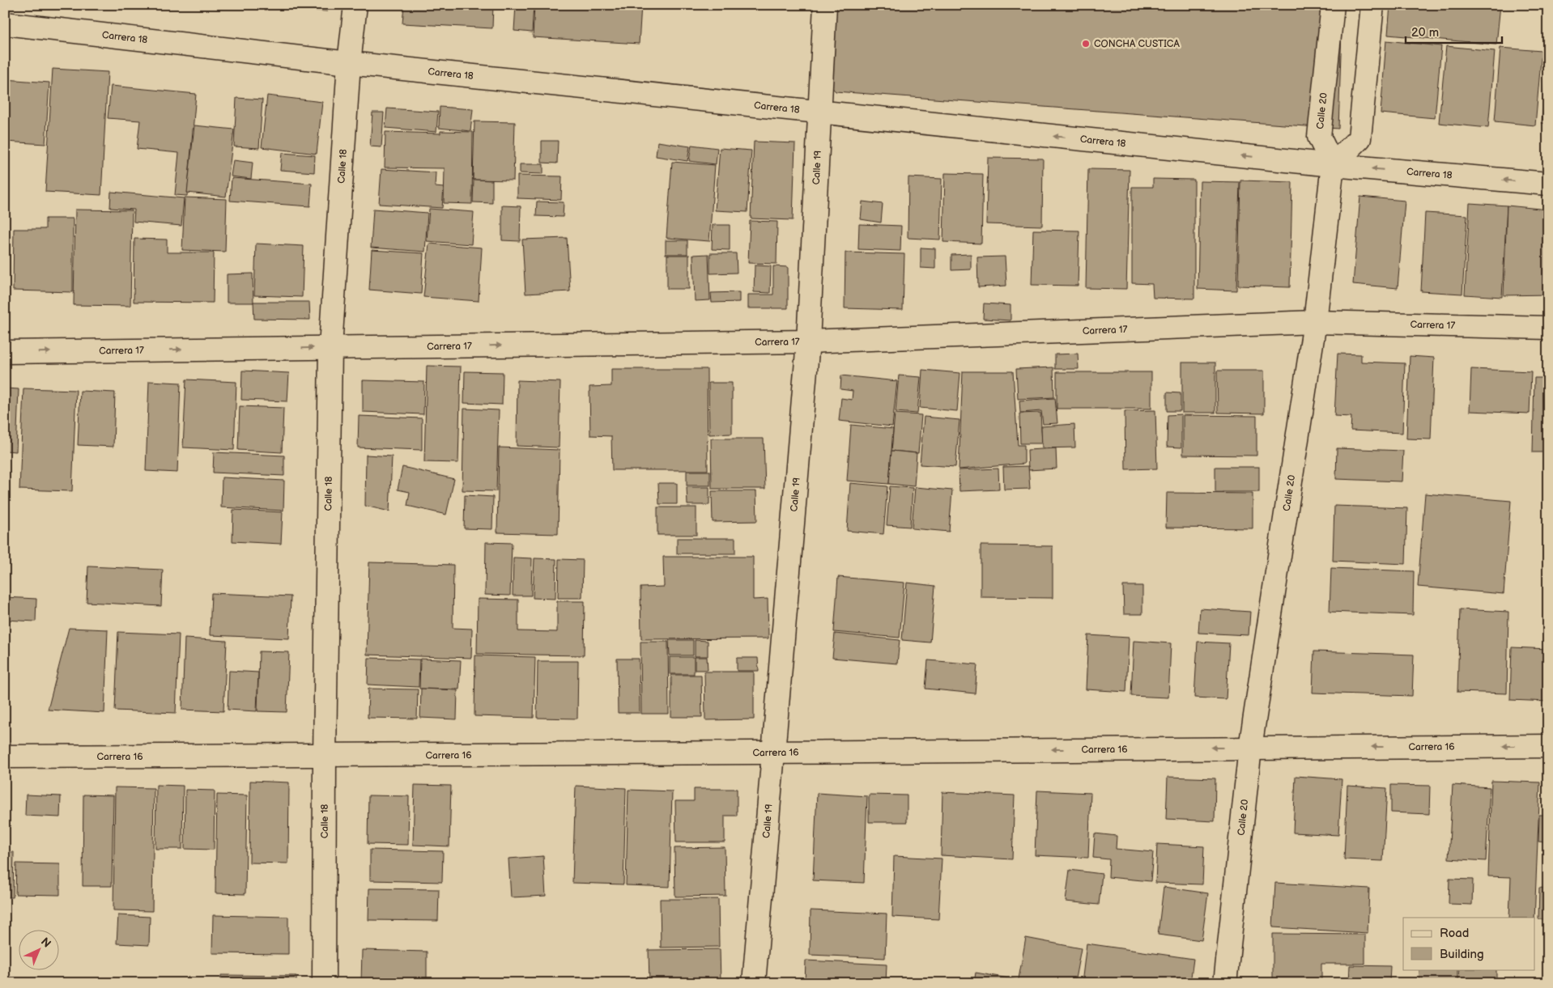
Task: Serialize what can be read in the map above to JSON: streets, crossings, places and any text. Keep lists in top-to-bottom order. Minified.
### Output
{"streets":{"street":["Carrera 18","Calle 20","Calle 18","Calle 19","Carrera 17","Carrera 16"]},"crossings":[["Carrera 18","Calle 20"],["Carrera 18","Calle 18"],["Carrera 18","Calle 19"],["Calle 20","Carrera 17"],["Calle 20","Carrera 16"],["Calle 18","Carrera 17"],["Calle 18","Carrera 16"],["Calle 19","Carrera 17"],["Calle 19","Carrera 16"]],"one_way":["Carrera 18","Carrera 17","Carrera 16"],"places":["CONCHA CUSTICA"],"legend":["Road","Building"],"scale_bar":"20 m","north":"top right"}
